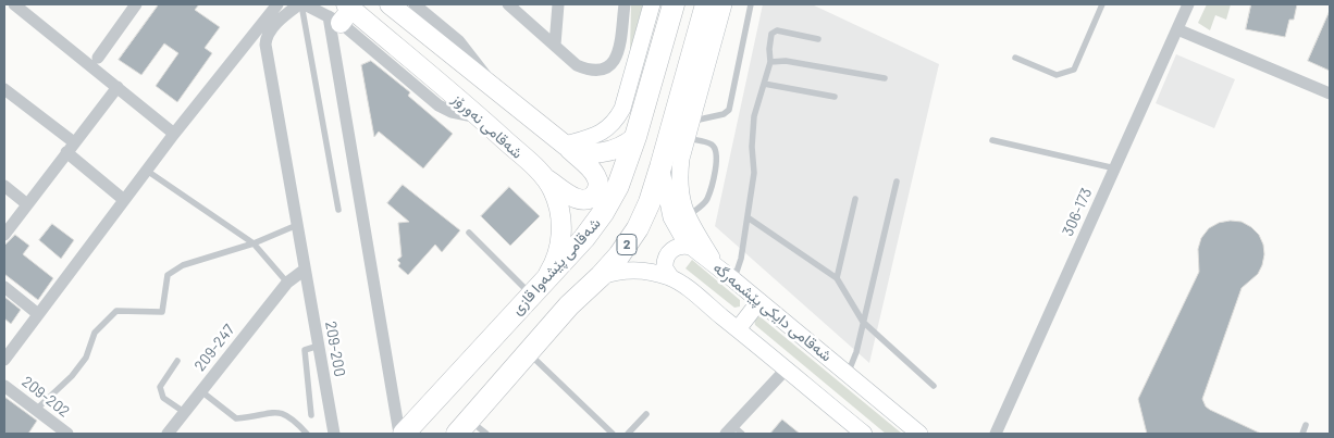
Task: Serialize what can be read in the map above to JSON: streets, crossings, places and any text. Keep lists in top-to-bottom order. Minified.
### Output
{"streets":{"highway":["2","شەقامی پێشەوا قازی"],"main road":["شەقامی نەورۆز"],"street":["306-173","شەقامی دایکی پێشمەرگە","209-247","209-200","209-202"]},"crossings":[["شەقامی نەورۆز","شەقامی پێشەوا قازی"],["2","شەقامی دایکی پێشمەرگە"],["209-247","209-200"]]}
